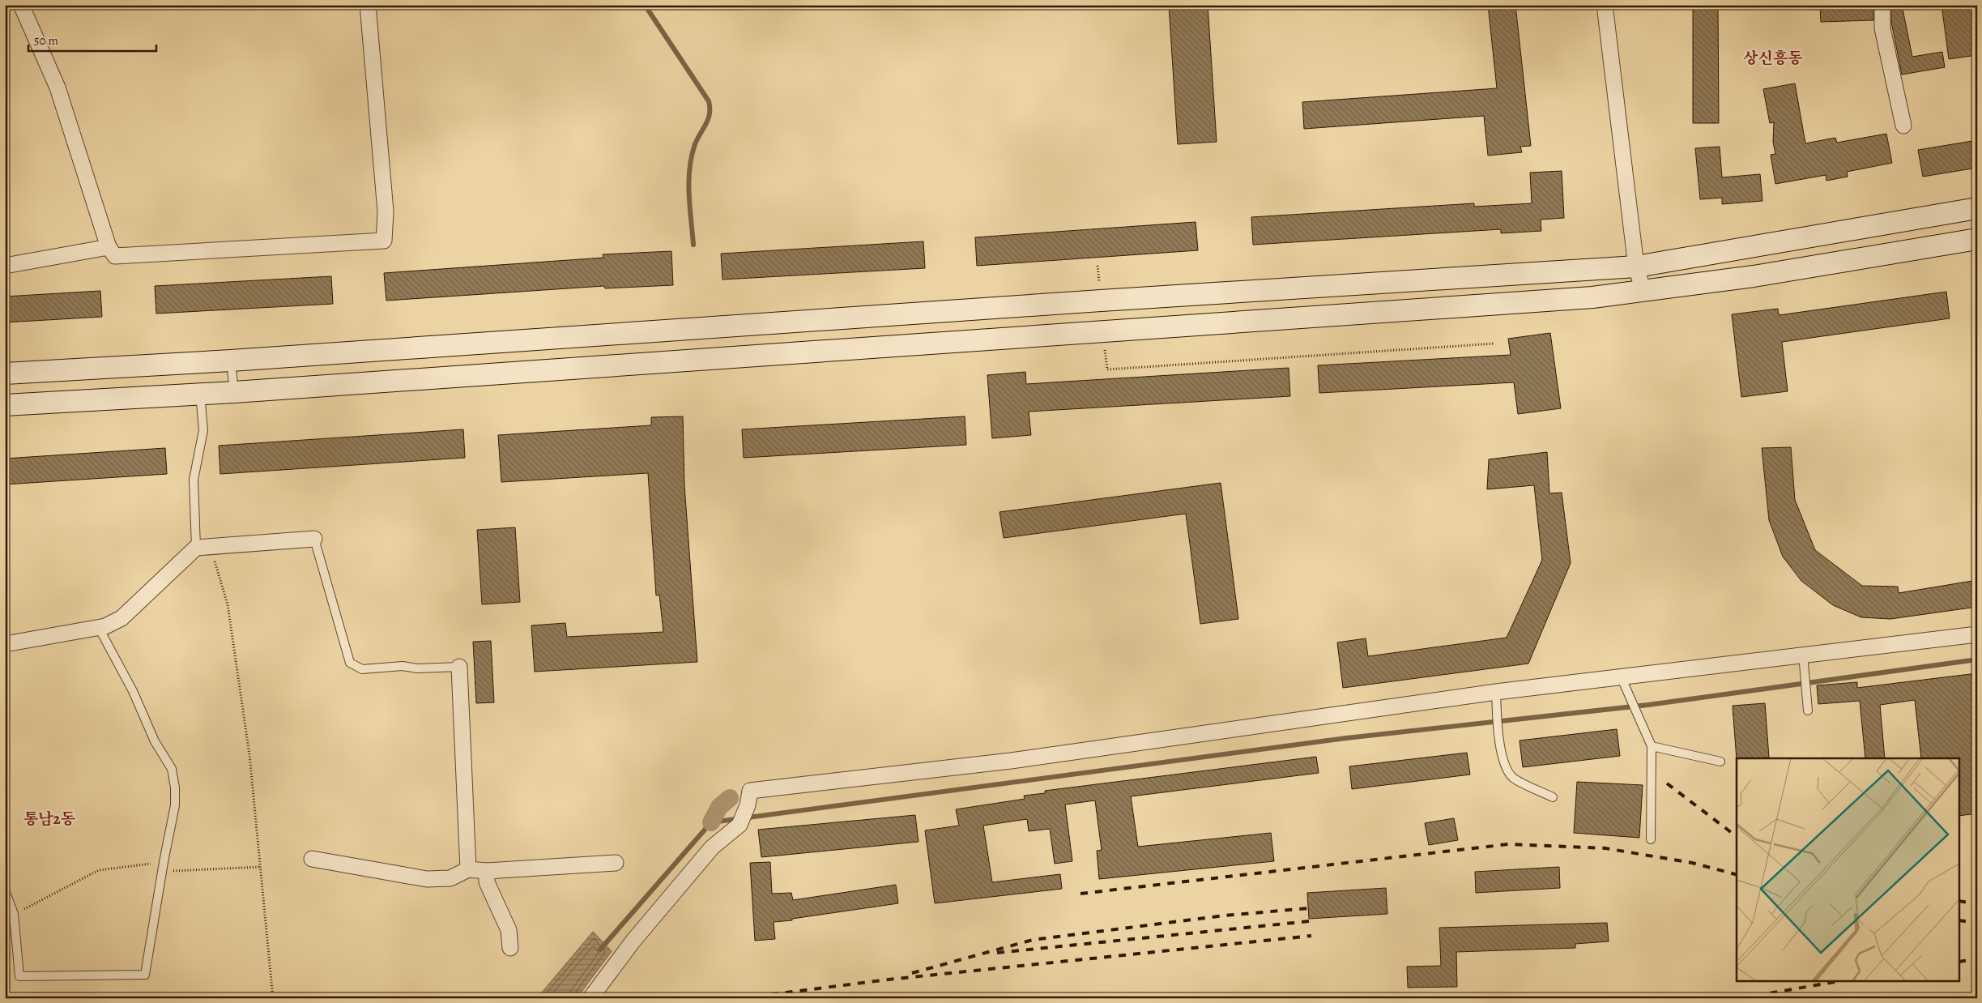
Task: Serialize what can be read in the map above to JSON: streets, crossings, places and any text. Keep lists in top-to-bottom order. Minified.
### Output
{"districts":["상신흥동","통남2동"],"scale_bar":"50 m"}
